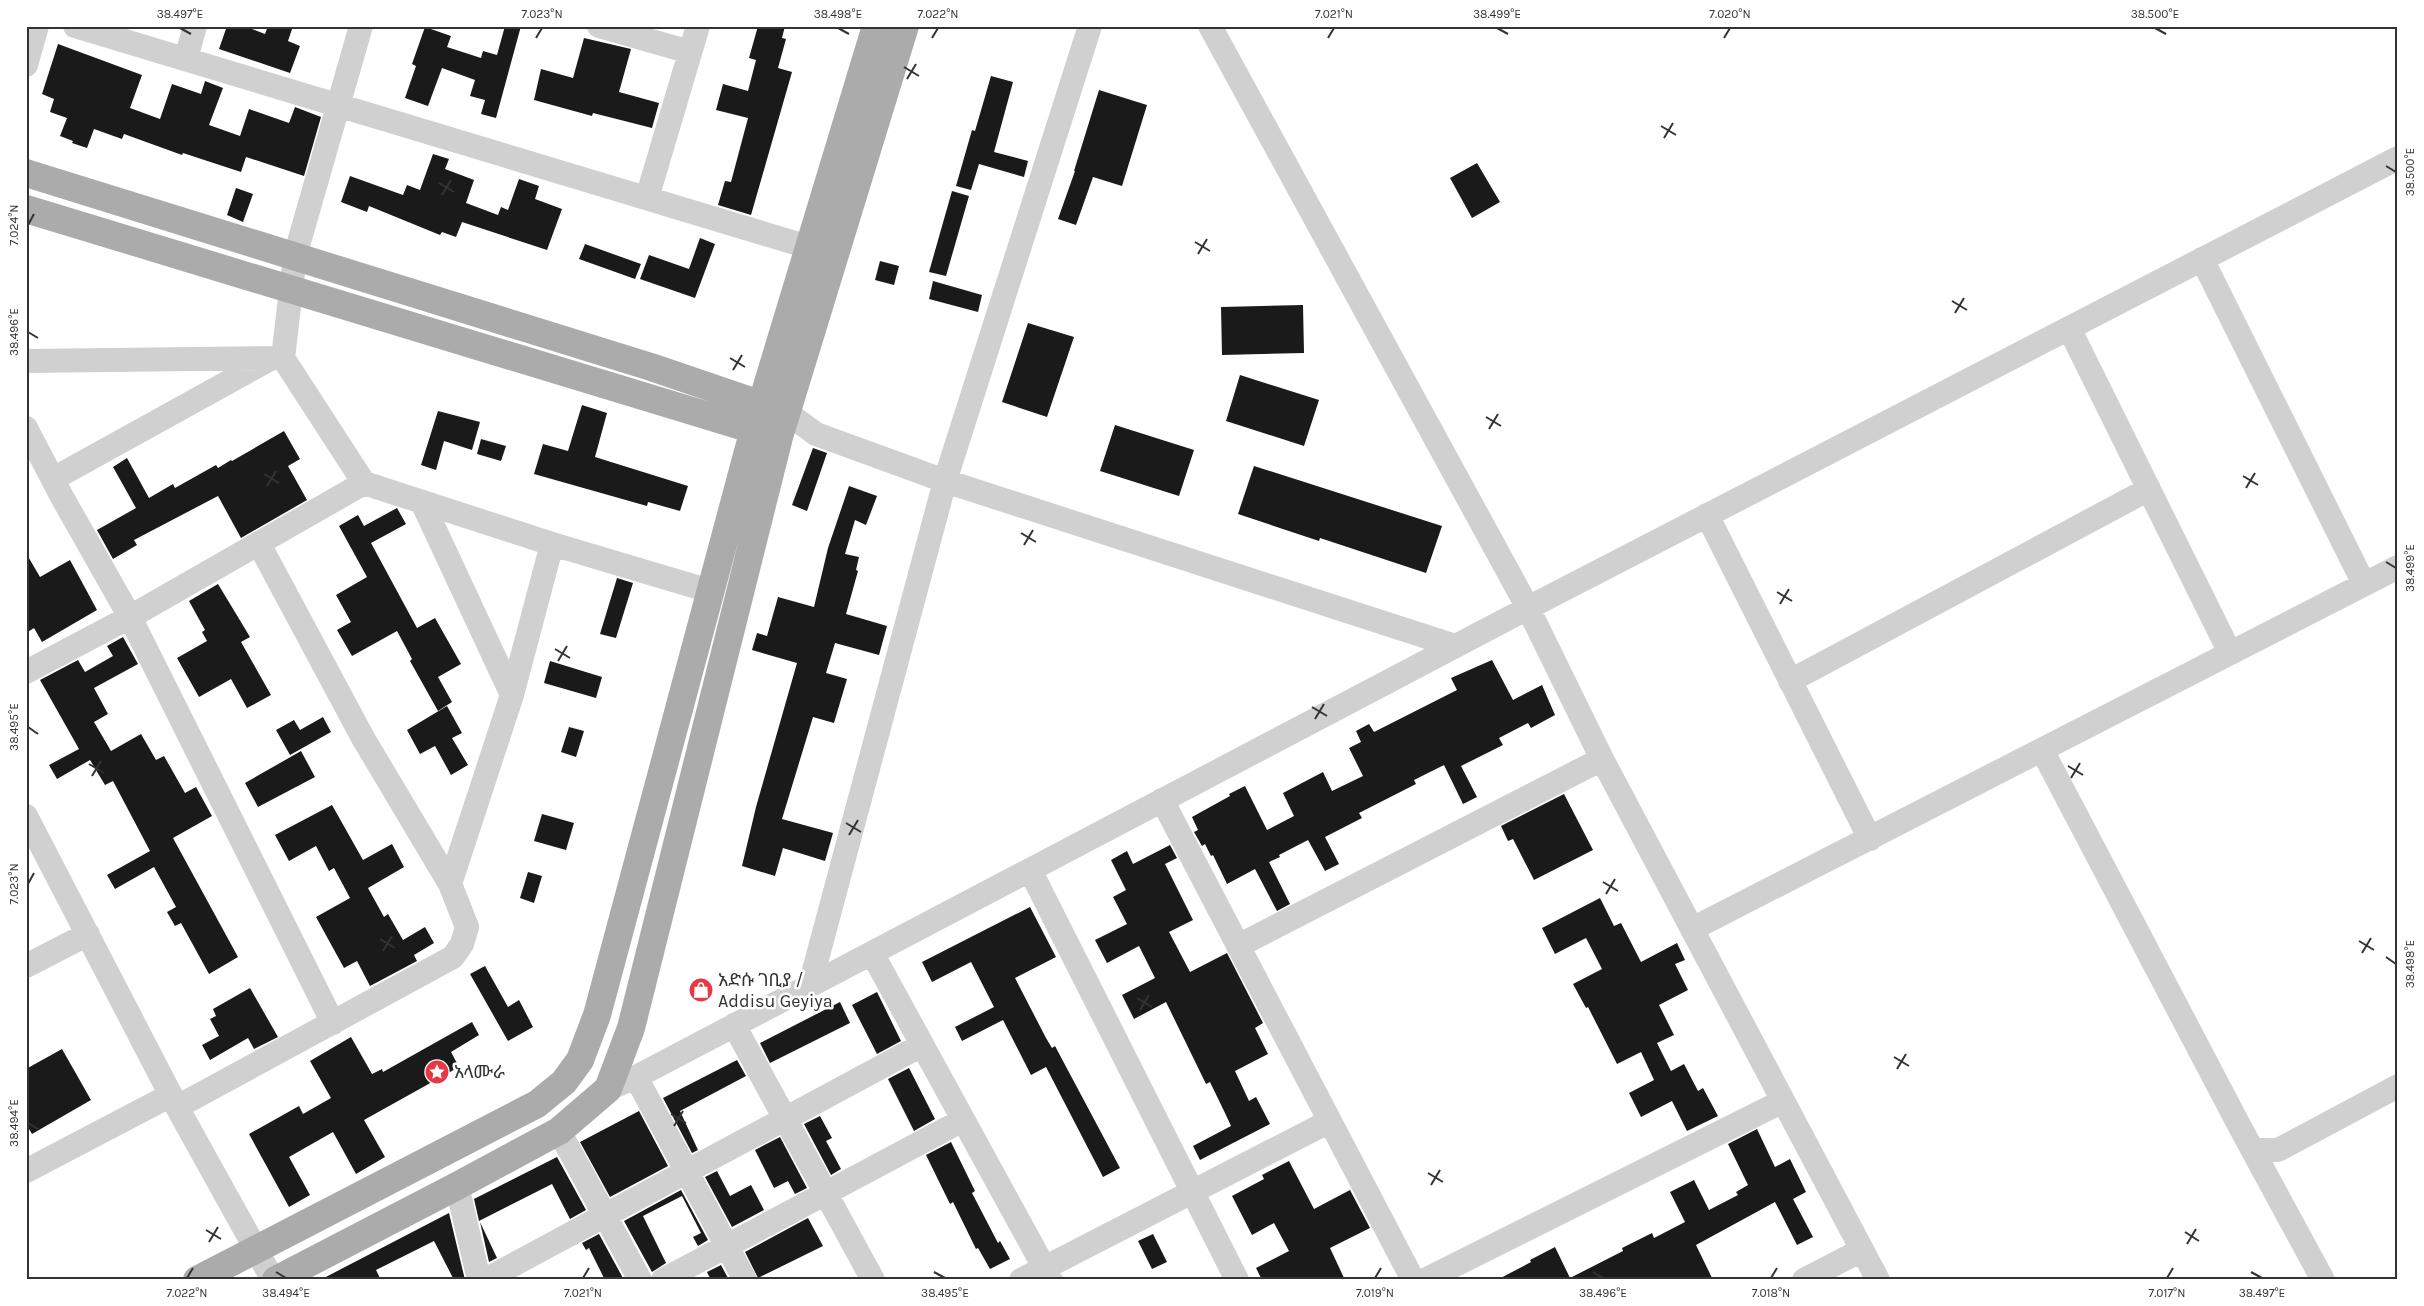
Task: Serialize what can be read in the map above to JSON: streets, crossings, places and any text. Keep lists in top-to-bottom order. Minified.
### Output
{"places":{"shop":["አድሱ ገቢያ / Addisu Geyiya"],"place":["አላሙራ"]},"coordinates":["38.497°E","7.023°N","38.498°E","7.022°N","7.021°N","38.499°E","7.020°N","38.500°E","7.024°N","38.496°E","38.495°E","38.494°E","7.019°N","7.018°N","7.017°N"]}
